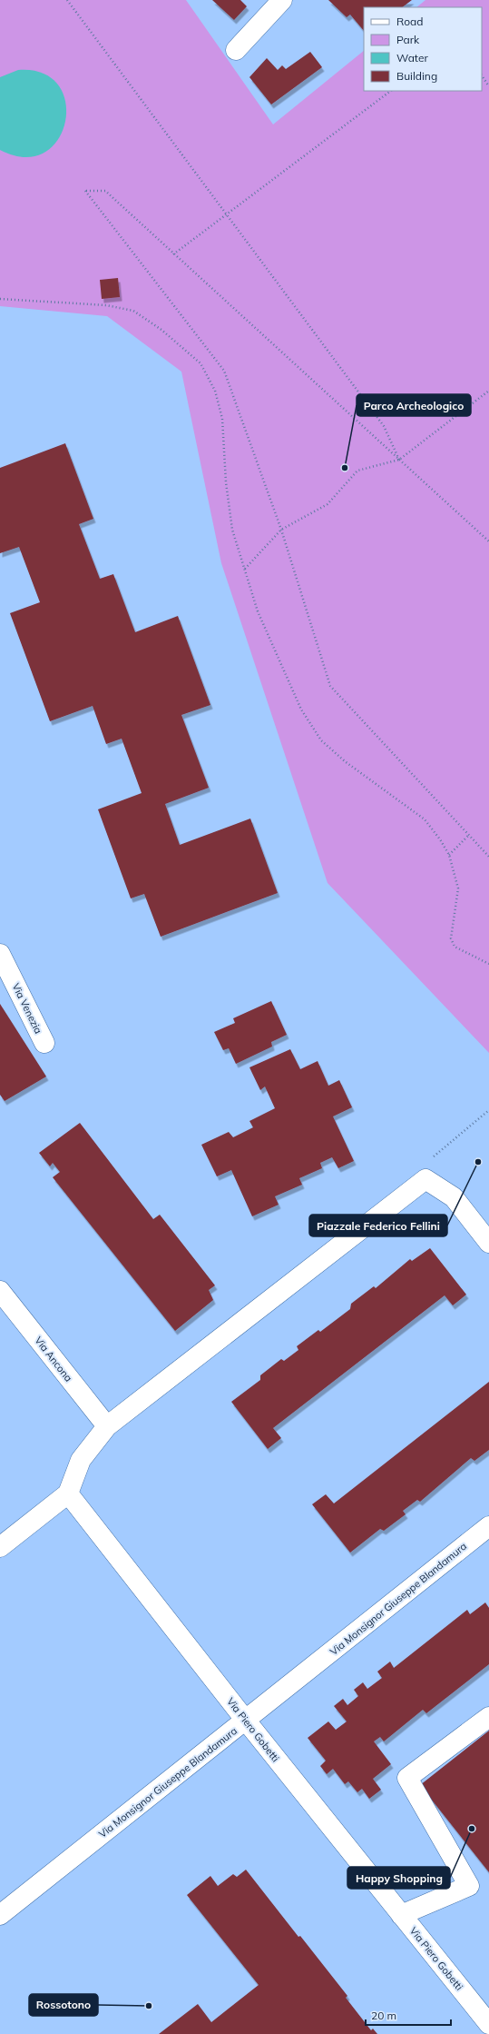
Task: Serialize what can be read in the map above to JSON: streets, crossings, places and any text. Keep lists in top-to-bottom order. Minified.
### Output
{"streets":{"street":["Via Venezia","Via Ancona","Via Monsignor Giuseppe Blandamura","Via Piero Gobetti"]},"crossings":[["Via Monsignor Giuseppe Blandamura","Via Piero Gobetti"]],"places":["Parco Archeologico","Piazzale Federico Fellini","Happy Shopping","Rossotono"],"legend":["Road","Park","Water","Building"],"scale_bar":"20 m"}
